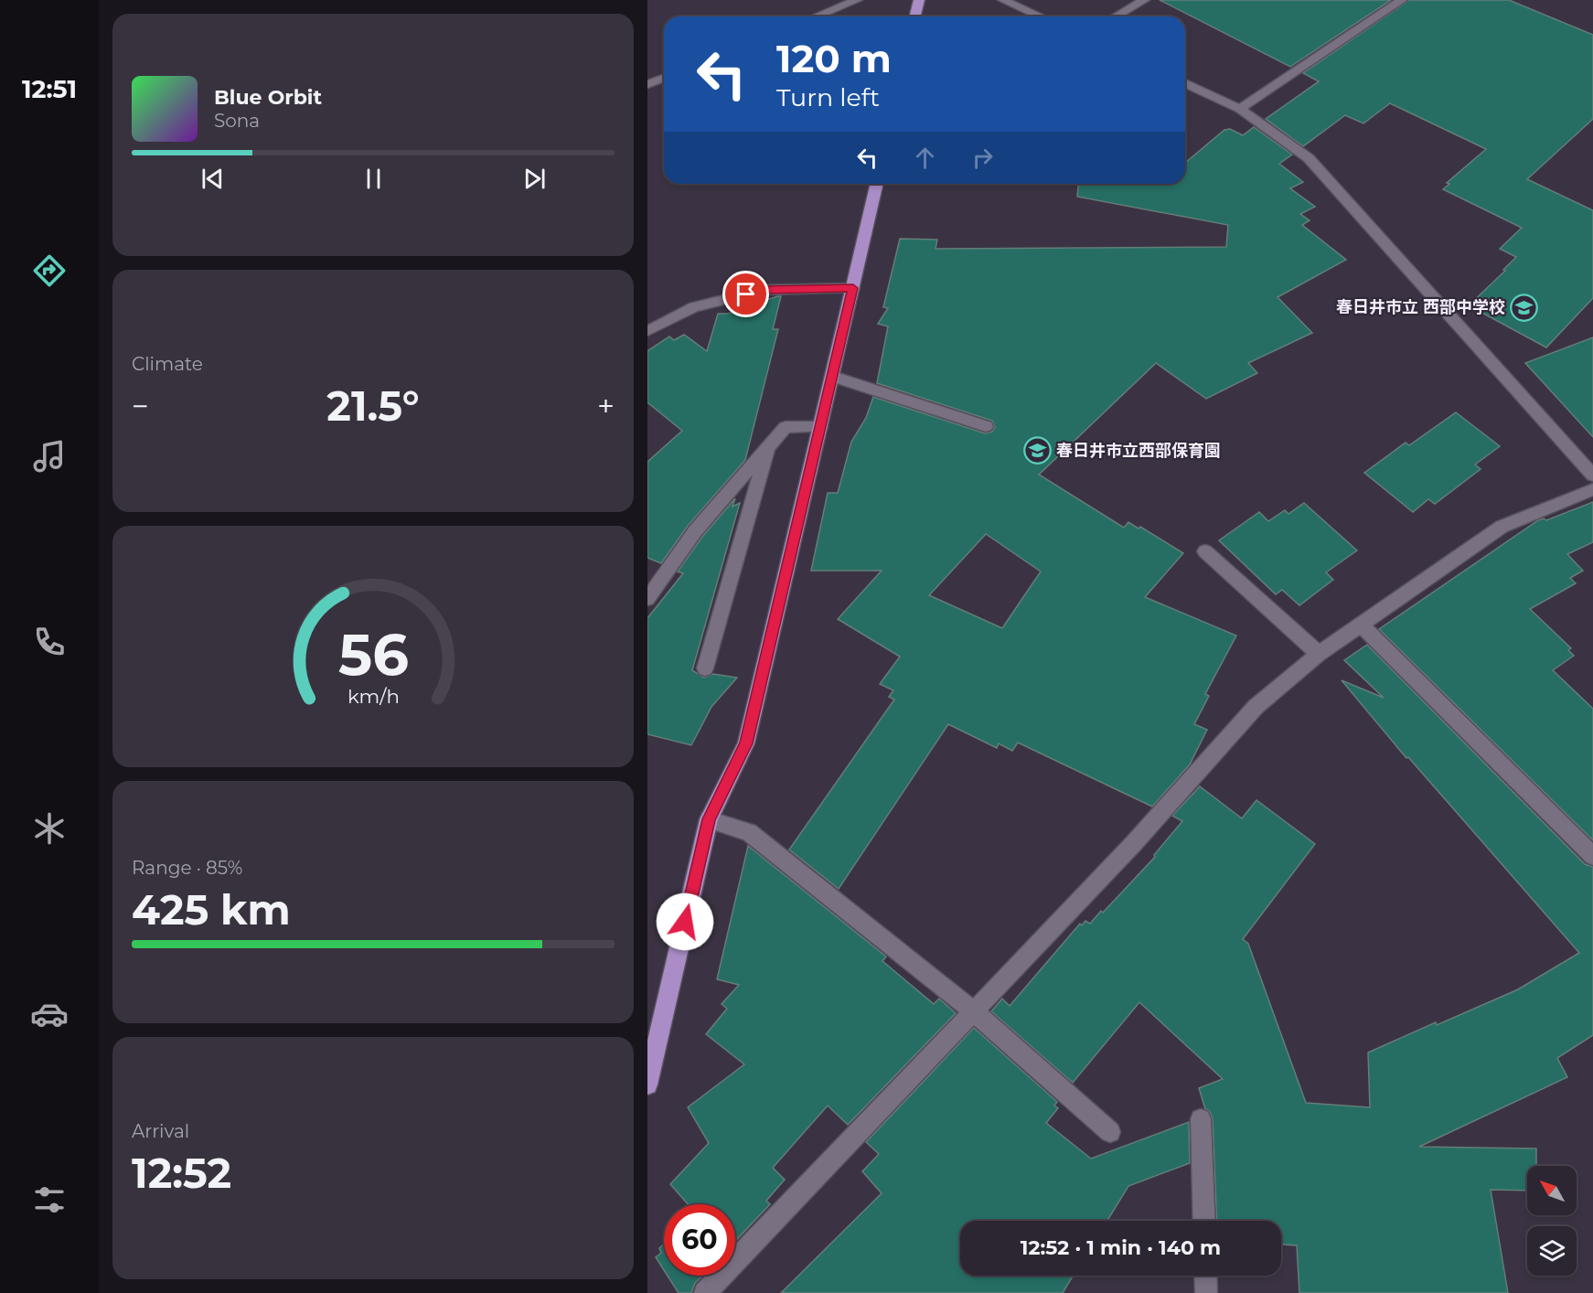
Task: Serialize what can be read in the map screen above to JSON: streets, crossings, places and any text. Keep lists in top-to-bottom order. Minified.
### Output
{"places":{"school or university":["春日井市立 西部中学校","春日井市立西部保育園"]},"north":"top left","page":{"tabs":"12:51","turn":["120 m","Turn left"],"song":["Blue Orbit","Sona"],"tile":["Climate",["Range · 85%","425 km"],["Arrival","12:52"]],"heat":["−","21.5°","+"],"limit":"60","trip":"12:52 · 1 min · 140 m","gauge":["56","km/h"]}}
